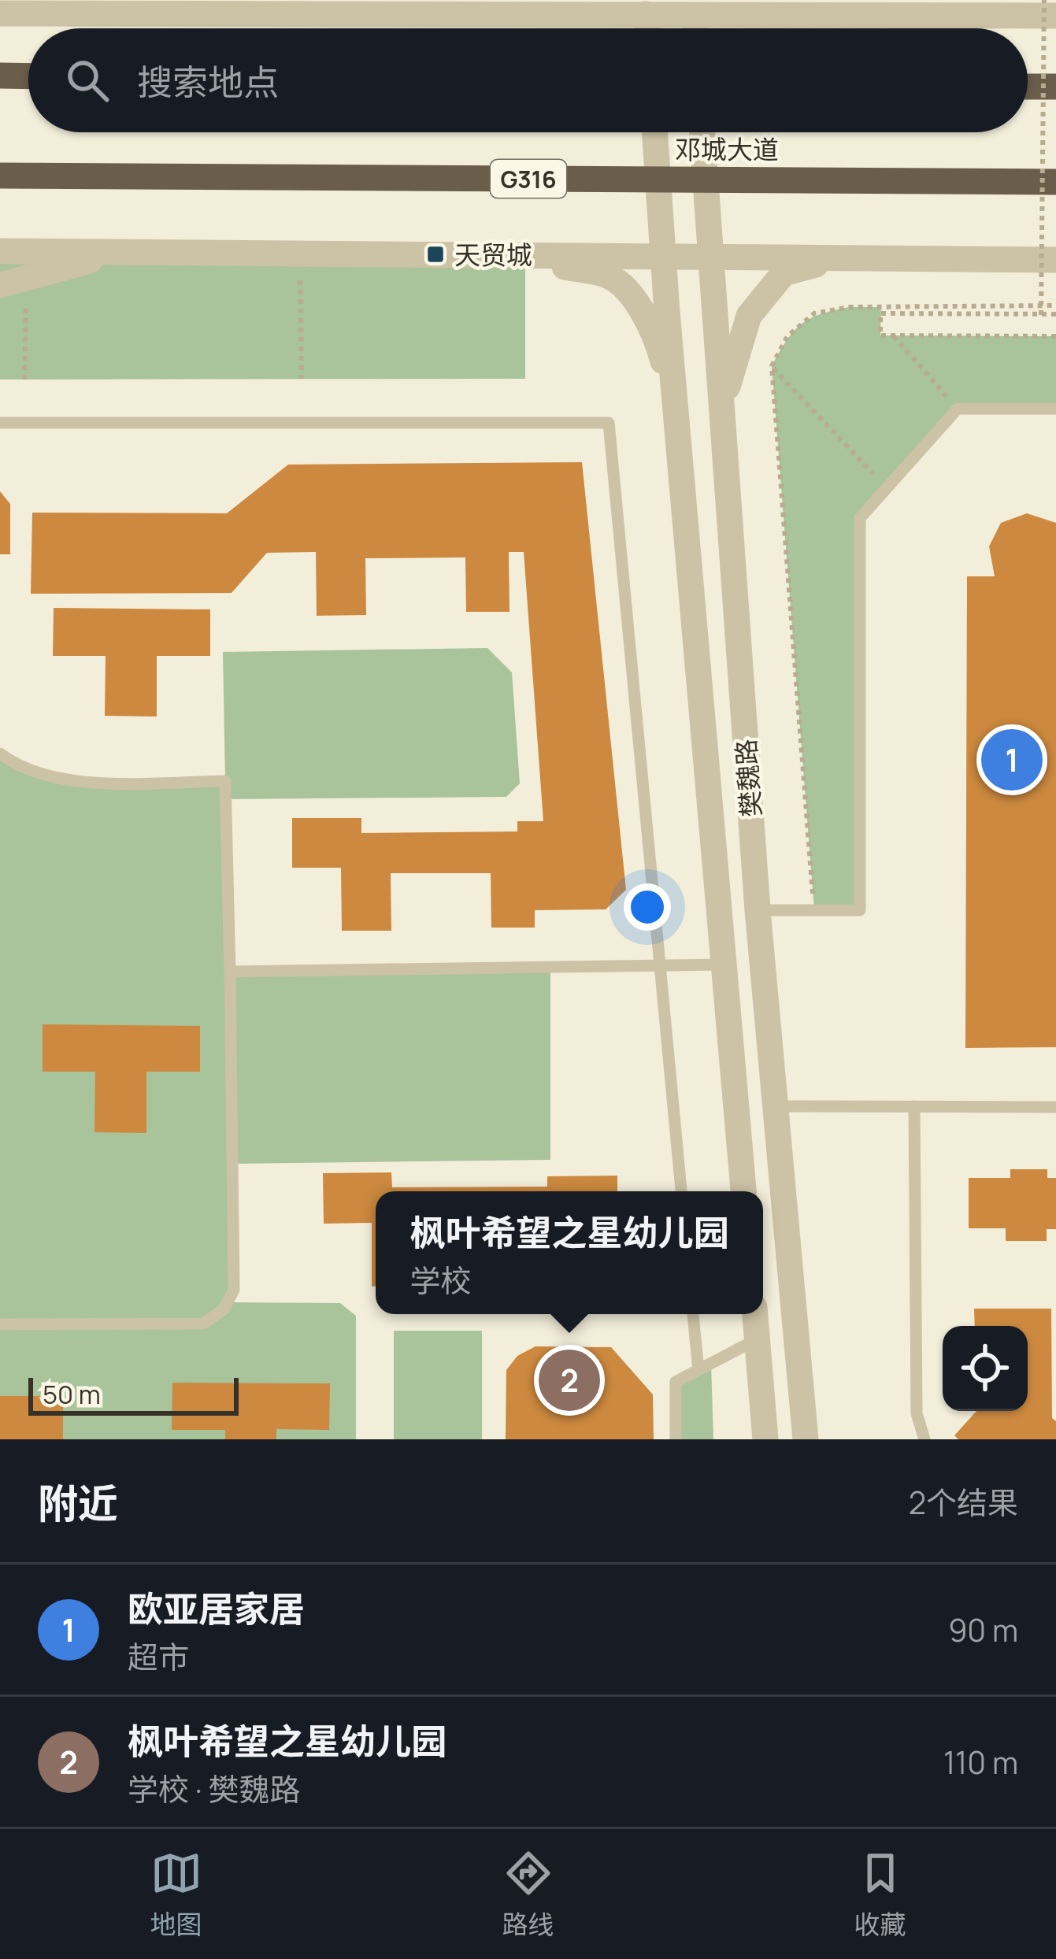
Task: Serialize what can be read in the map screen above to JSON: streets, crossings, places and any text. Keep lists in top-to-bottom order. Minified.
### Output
{"streets":{"highway":["邓城大道","G316"],"street":["樊魏路"]},"crossings":[["邓城大道","樊魏路"]],"places":{"transit":["天贸城"]},"scale_bar":"50 m","page":{"search":"搜索地点","pins":["1","2"],"popup":["枫叶希望之星幼儿园","学校"],"scale":"50 m","heading":["附近","2个结果"],"list":[{"mark":"1","name":"欧亚居家居","note":"超市","value":"90 m"},{"mark":"2","name":"枫叶希望之星幼儿园","note":"学校 · 樊魏路","value":"110 m"}],"nav":["地图","路线","收藏"]}}
